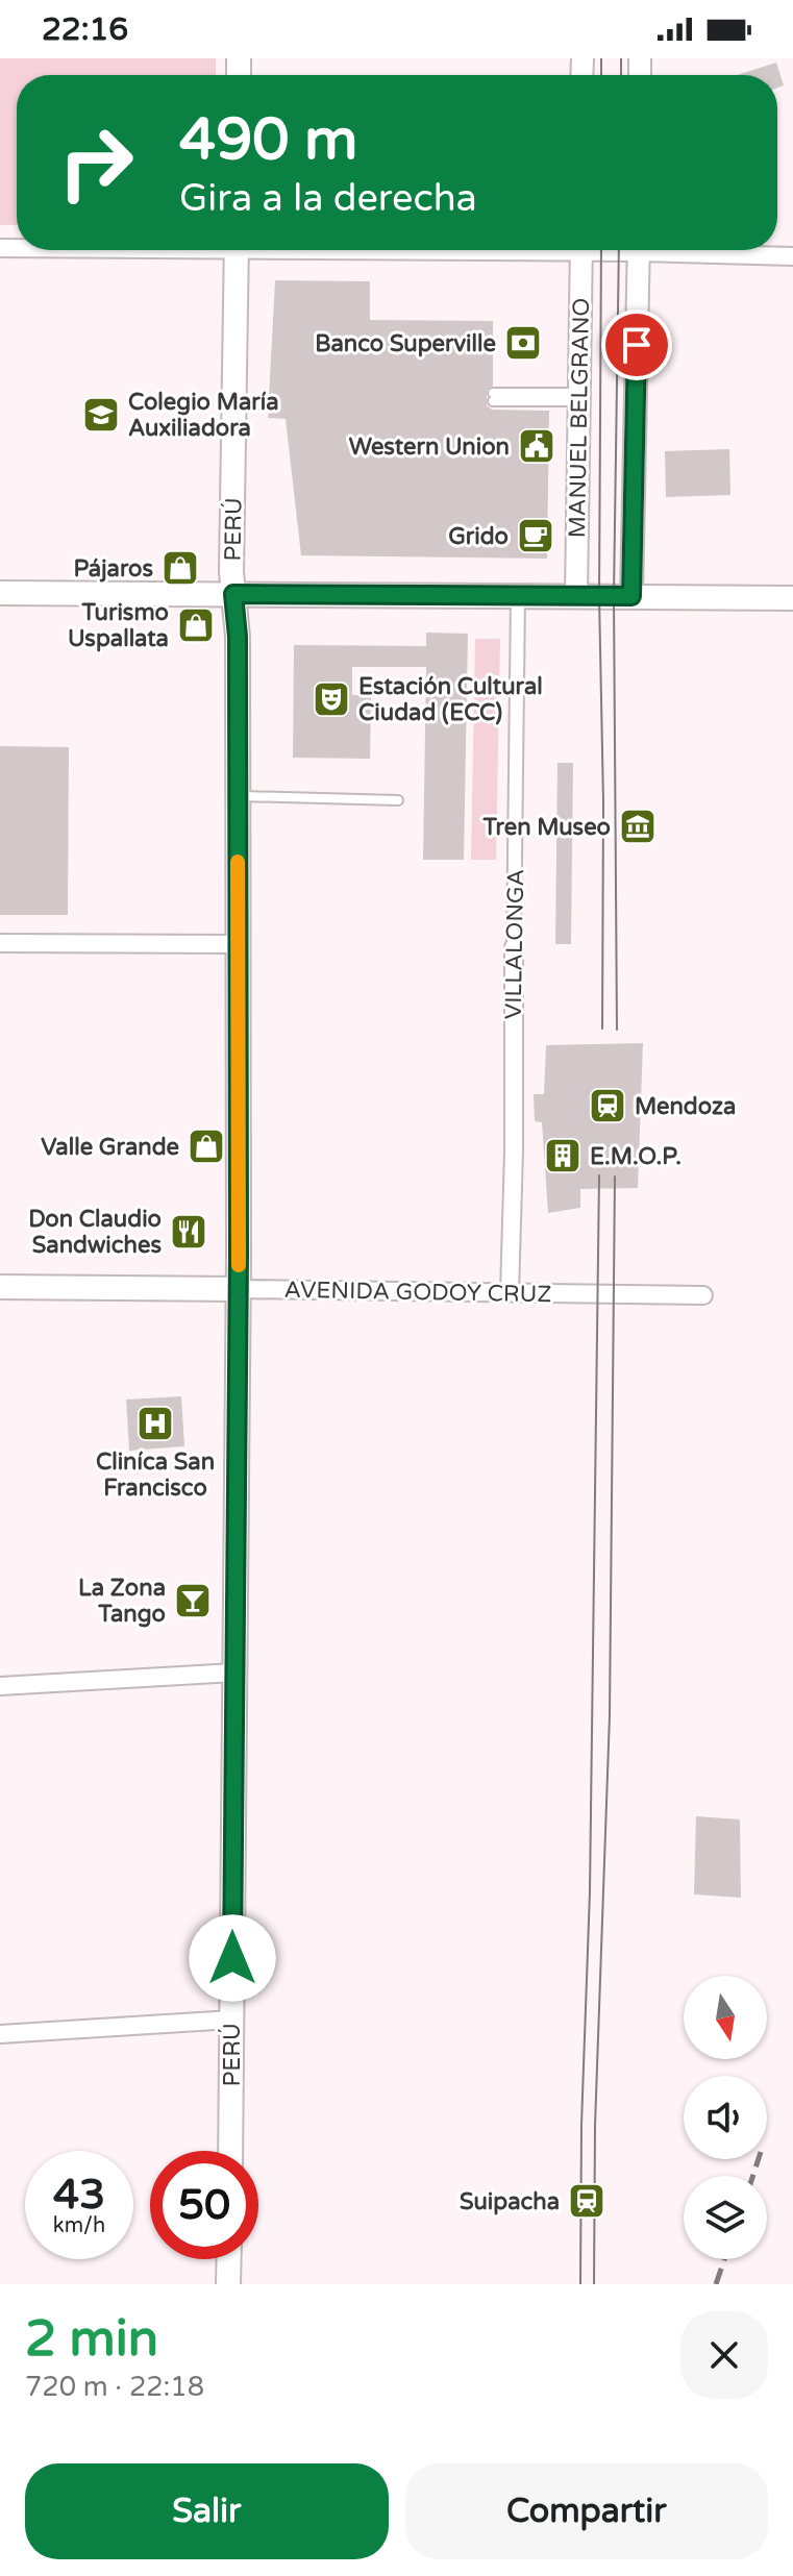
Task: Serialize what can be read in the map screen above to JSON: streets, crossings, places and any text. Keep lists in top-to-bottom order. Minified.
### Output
{"streets":{"main road":["PERÚ"],"street":["MANUEL BELGRANO","VILLALONGA","AVENIDA GODOY CRUZ"]},"crossings":[["PERÚ","AVENIDA GODOY CRUZ"],["VILLALONGA","AVENIDA GODOY CRUZ"]],"places":{"bank":["Banco Superville"],"school or university":["Colegio María Auxiliadora"],"public building":["Western Union"],"cafe":["Grido"],"shop":["Pájaros","Turismo Uspallata","Valle Grande"],"theatre":["Estación Cultural Ciudad (ECC)"],"museum":["Tren Museo"],"station":["Mendoza","Suipacha"],"building":["E.M.O.P."],"restaurant":["Don Claudio Sandwiches"],"hospital":["Cliníca San Francisco"],"bar":["La Zona Tango"]},"north":"bottom","page":{"status":"22:16","turn":["490 m","Gira a la derecha"],"speed":"43 km/h","limit":"50","heading":["2 min","720 m · 22:18"],"buttons":["Salir","Compartir"]}}
